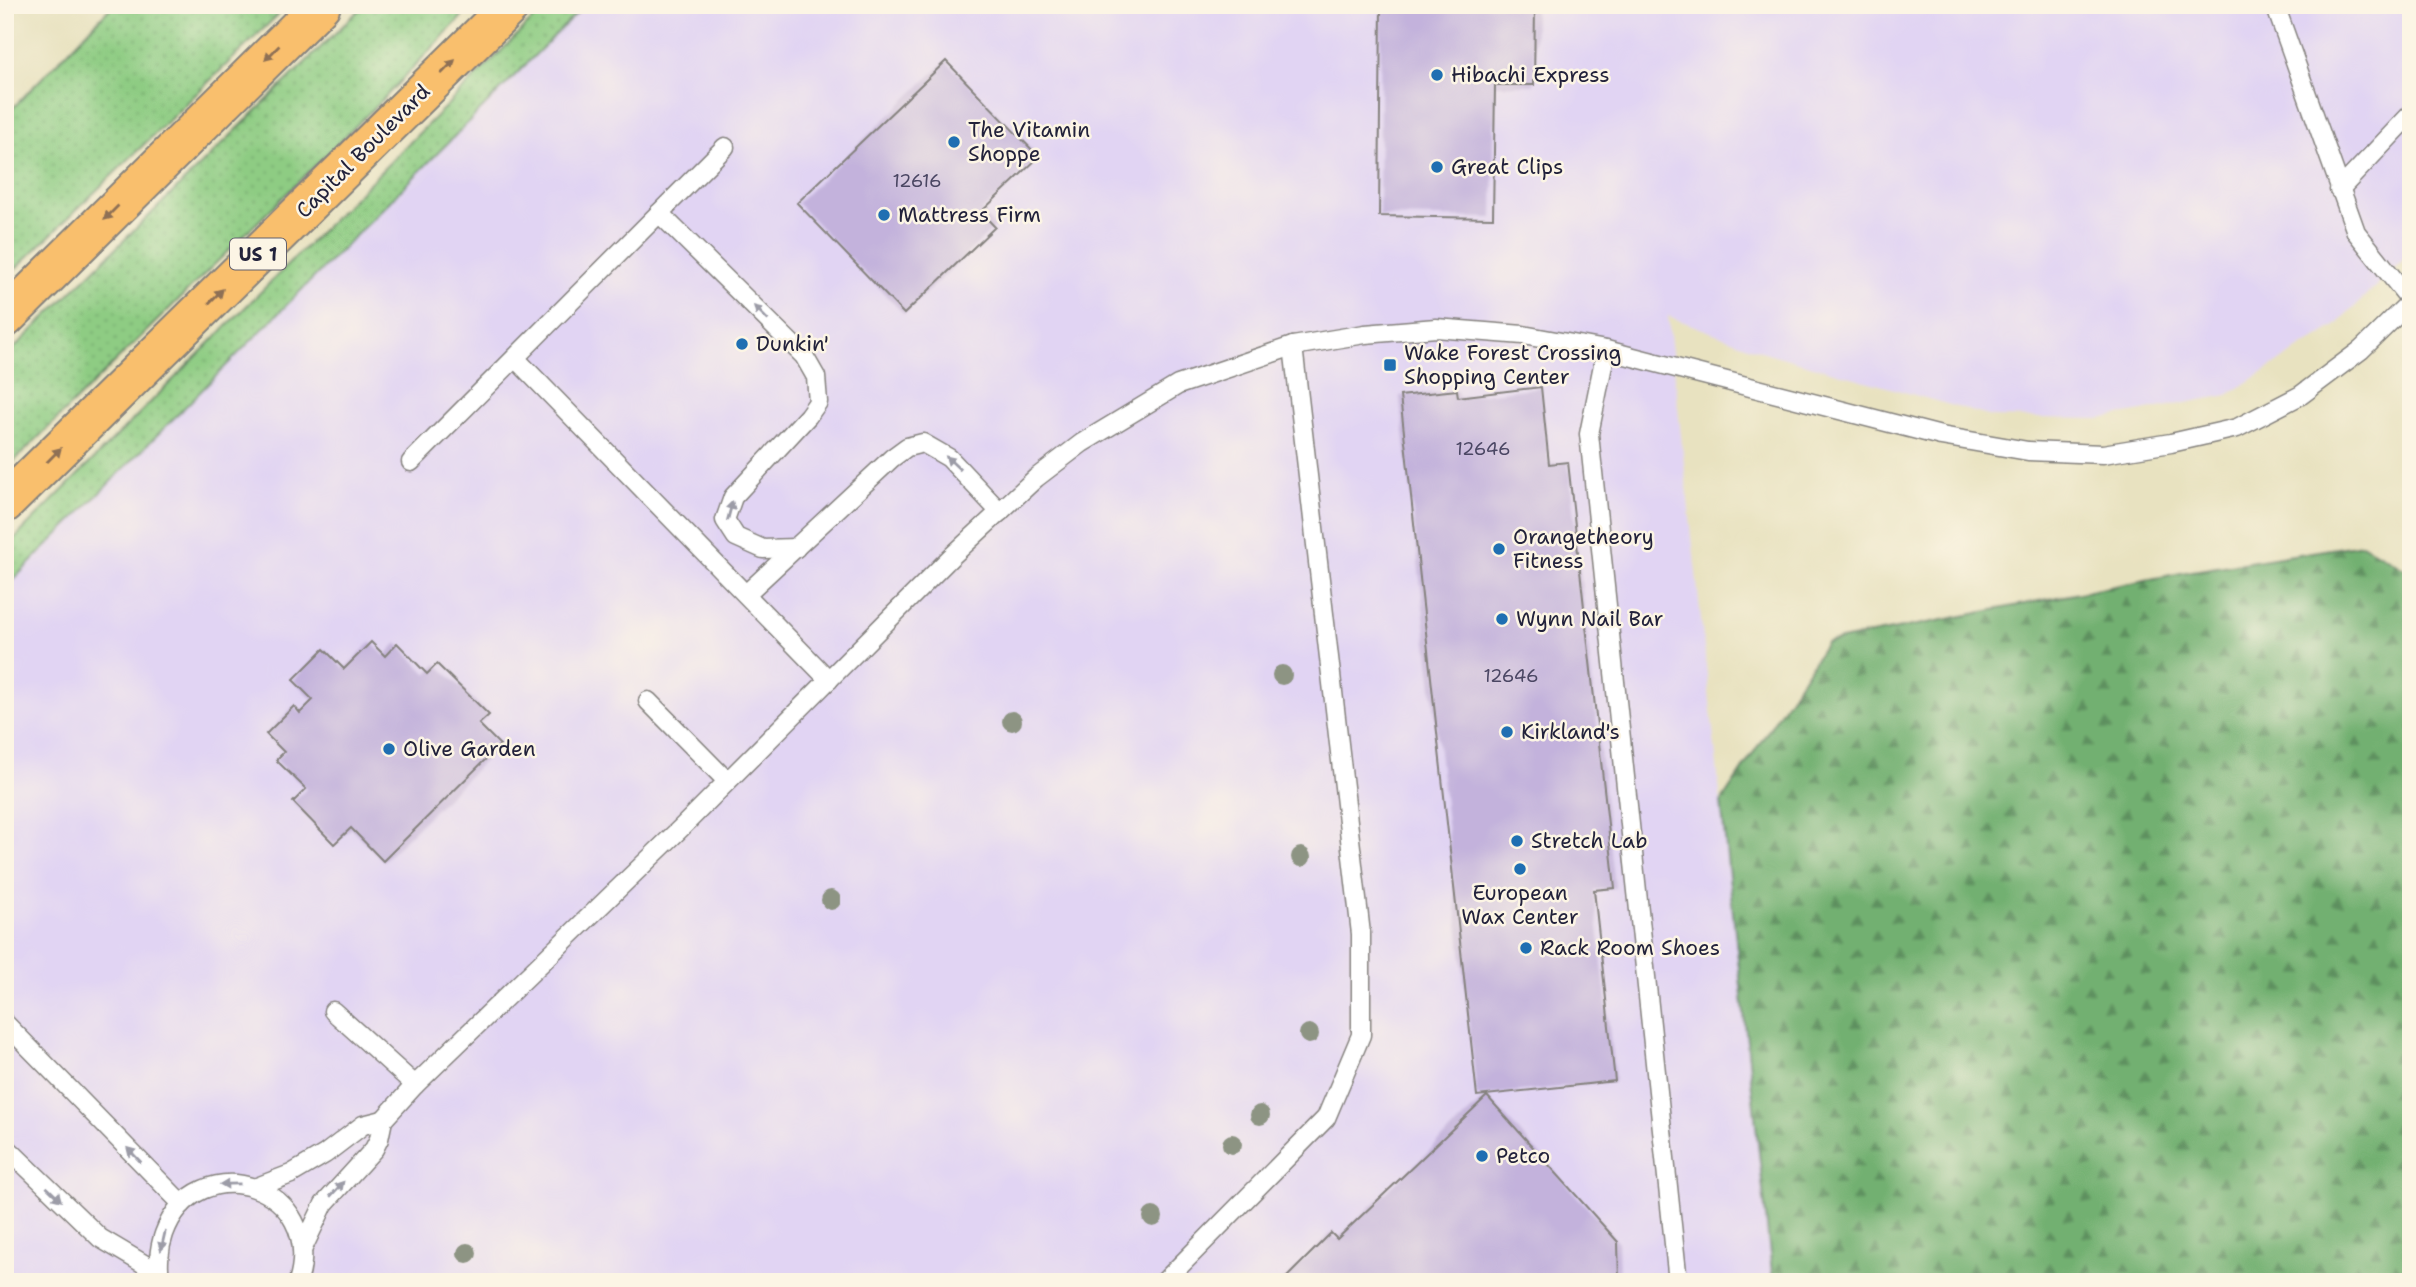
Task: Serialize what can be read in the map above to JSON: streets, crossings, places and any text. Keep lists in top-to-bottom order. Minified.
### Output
{"streets":{"highway":["Capital Boulevard","US 1"]},"places":{"other":["Hibachi Express","The Vitamin Shoppe","Great Clips","Mattress Firm","Dunkin'","Orangetheory Fitness","Wynn Nail Bar","Kirkland's","Olive Garden","Stretch Lab","European Wax Center","Rack Room Shoes","Petco"],"transit":["Wake Forest Crossing Shopping Center"]},"house_numbers":["12616","12646","12646"]}
